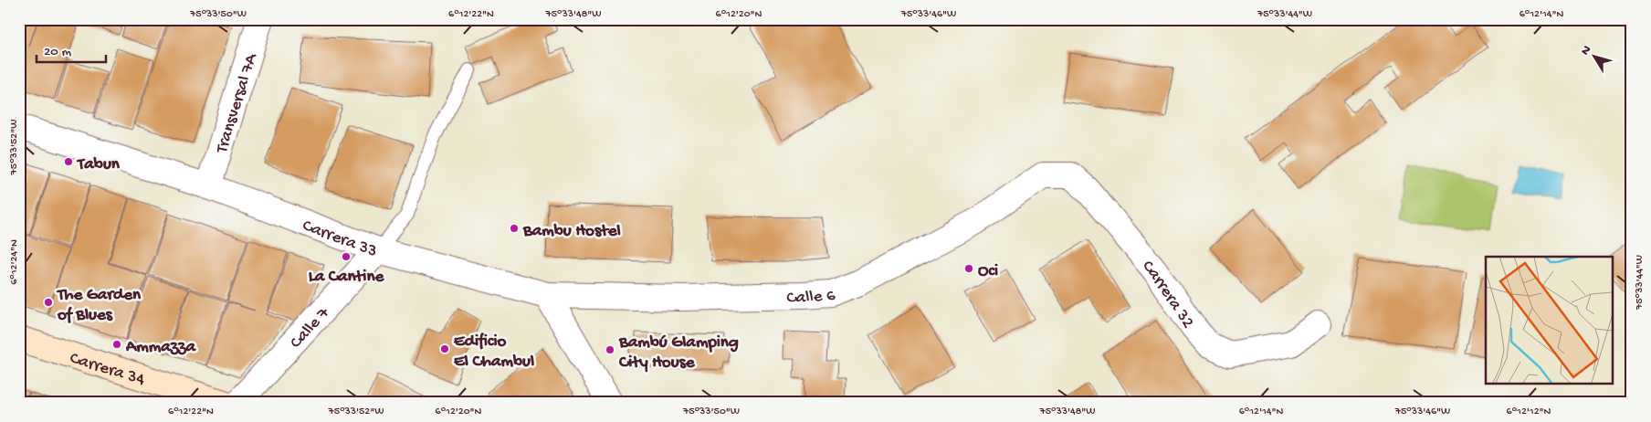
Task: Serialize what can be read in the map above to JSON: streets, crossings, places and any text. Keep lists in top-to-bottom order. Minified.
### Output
{"streets":{"street":["Transversal 7A","Carrera 33","Calle 6","Carrera 32","Calle 7","Carrera 34"]},"crossings":[["Transversal 7A","Carrera 33"],["Carrera 33","Calle 6"],["Carrera 33","Calle 7"],["Calle 6","Carrera 32"]],"places":["Tabun","Bambu Hostel","La Cantine","Oci","The Garden of Blues","Ammazza","Edificio El Chambul","Bambú Glamping City House"],"scale_bar":"20 m","north":"top left","coordinates":["75°33'50\"W","6°12'22\"N","75°33'48\"W","6°12'20\"N","75°33'46\"W","75°33'44\"W","6°12'14\"N","75°33'52\"W","6°12'24\"N","6°12'12\"N"]}
